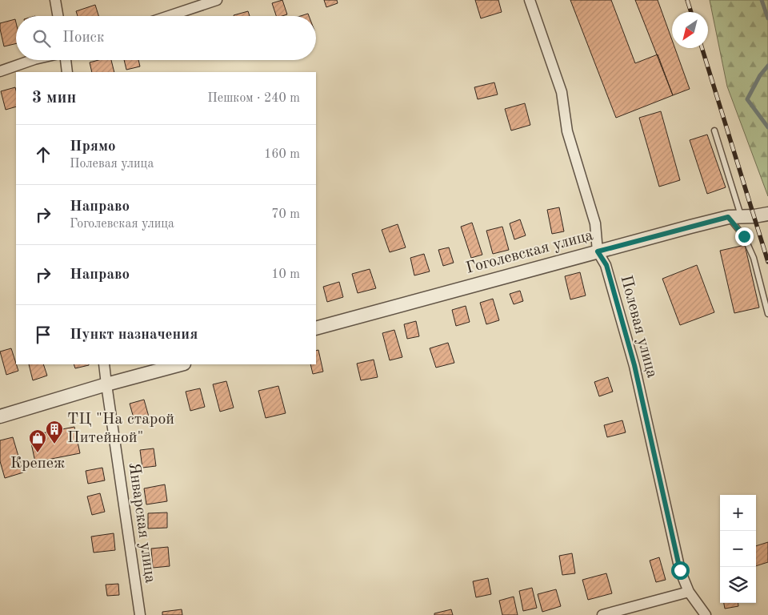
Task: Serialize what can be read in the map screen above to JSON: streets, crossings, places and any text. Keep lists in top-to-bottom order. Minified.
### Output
{"streets":{"street":["Гоголевская улица","Полевая улица","Январская улица"]},"crossings":[["Гоголевская улица","Полевая улица"]],"places":{"building":["ТЦ \"На старой Питейной\""],"shop":["Крепеж"]},"north":"bottom left","page":{"search":"Поиск","heading":["3 мин","Пешком · 240 m"],"list":[["Прямо","Полевая улица","160 m"],["Направо","Гоголевская улица","70 m"],["Направо","10 m"],"Пункт назначения"],"map_buttons":["+","−"]}}
